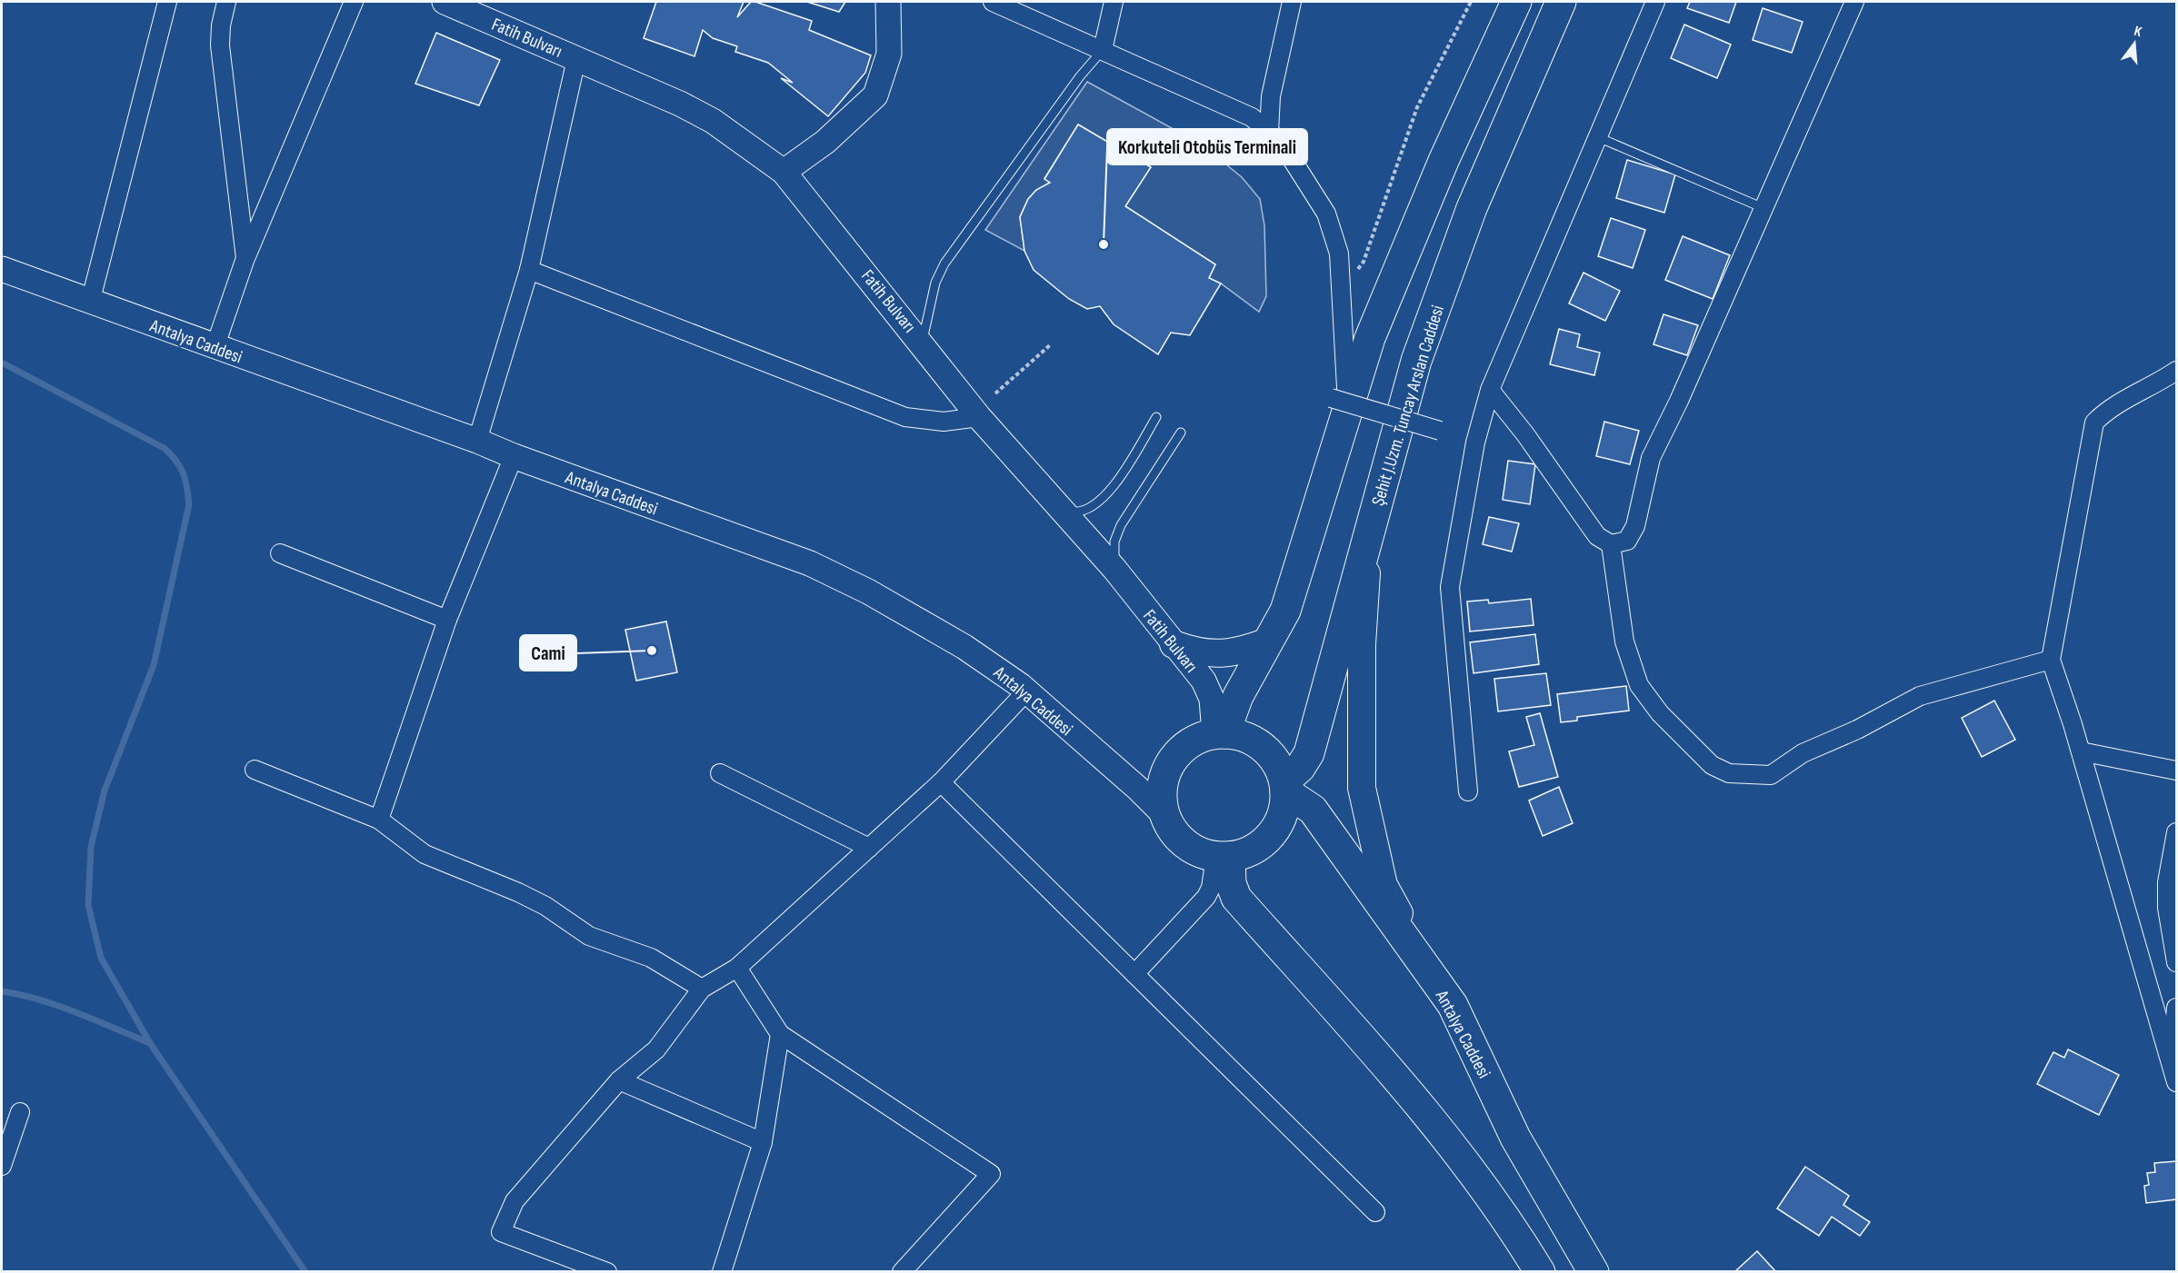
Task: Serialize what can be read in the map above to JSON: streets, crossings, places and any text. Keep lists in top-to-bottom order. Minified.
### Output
{"streets":{"highway":["Antalya Caddesi","Şehit J.Uzm. Tuncay Arslan Caddesi"],"main road":["Fatih Bulvarı"]},"crossings":[["Fatih Bulvarı","Antalya Caddesi"],["Fatih Bulvarı","Şehit J.Uzm. Tuncay Arslan Caddesi"],["Antalya Caddesi","Şehit J.Uzm. Tuncay Arslan Caddesi"]],"places":["Korkuteli Otobüs Terminali","Cami"],"north":"top"}
